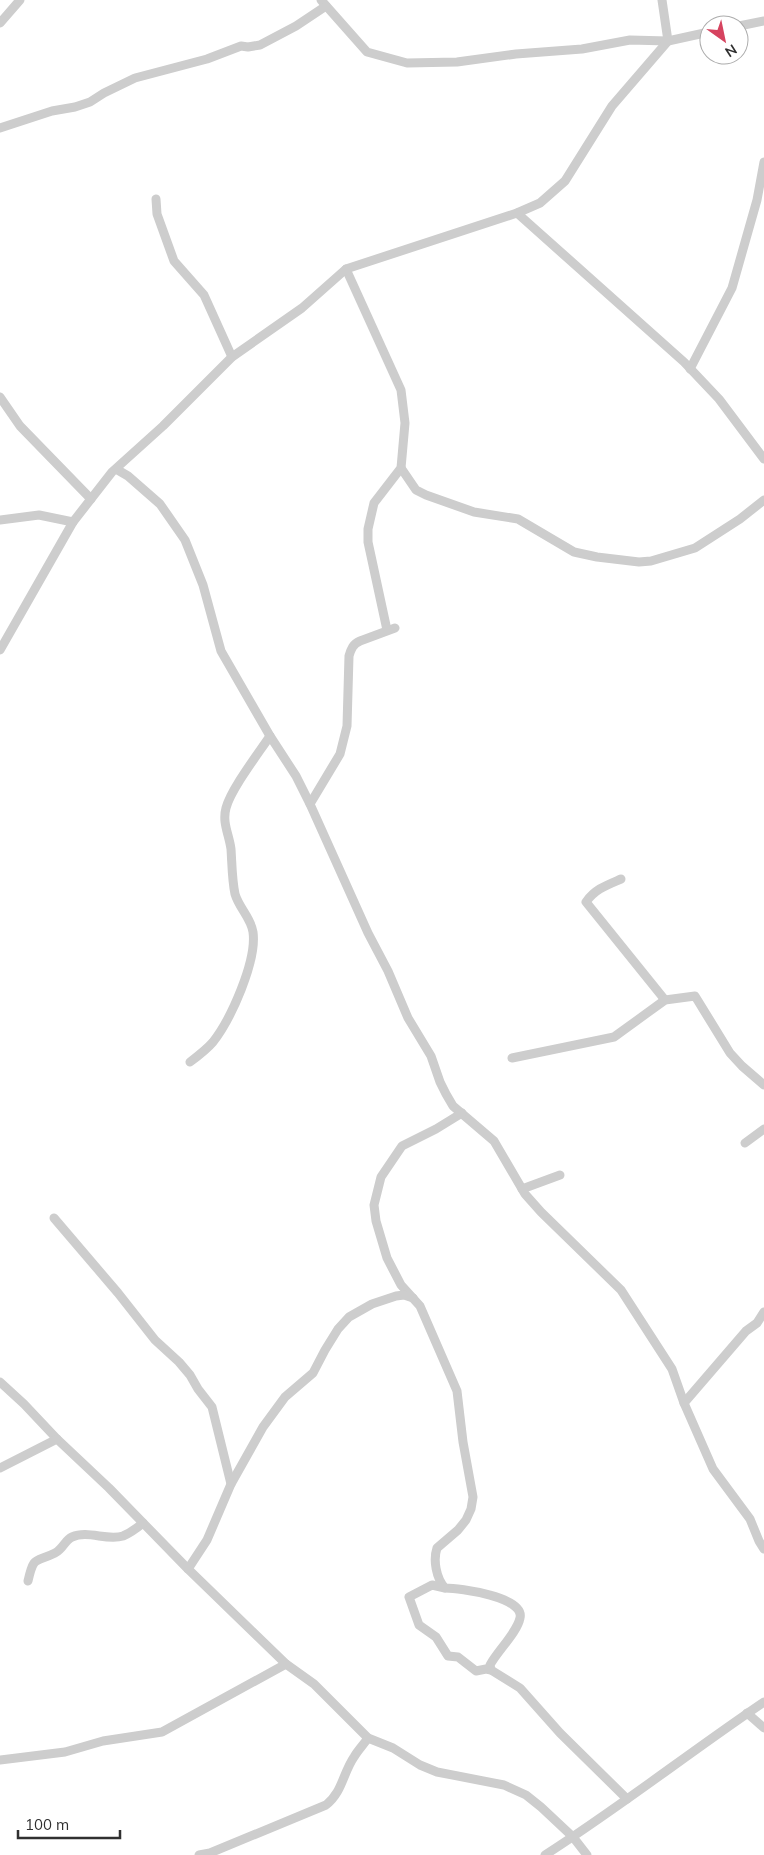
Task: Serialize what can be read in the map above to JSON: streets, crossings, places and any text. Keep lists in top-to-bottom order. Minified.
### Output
{"scale_bar":"100 m","north":"bottom right"}
